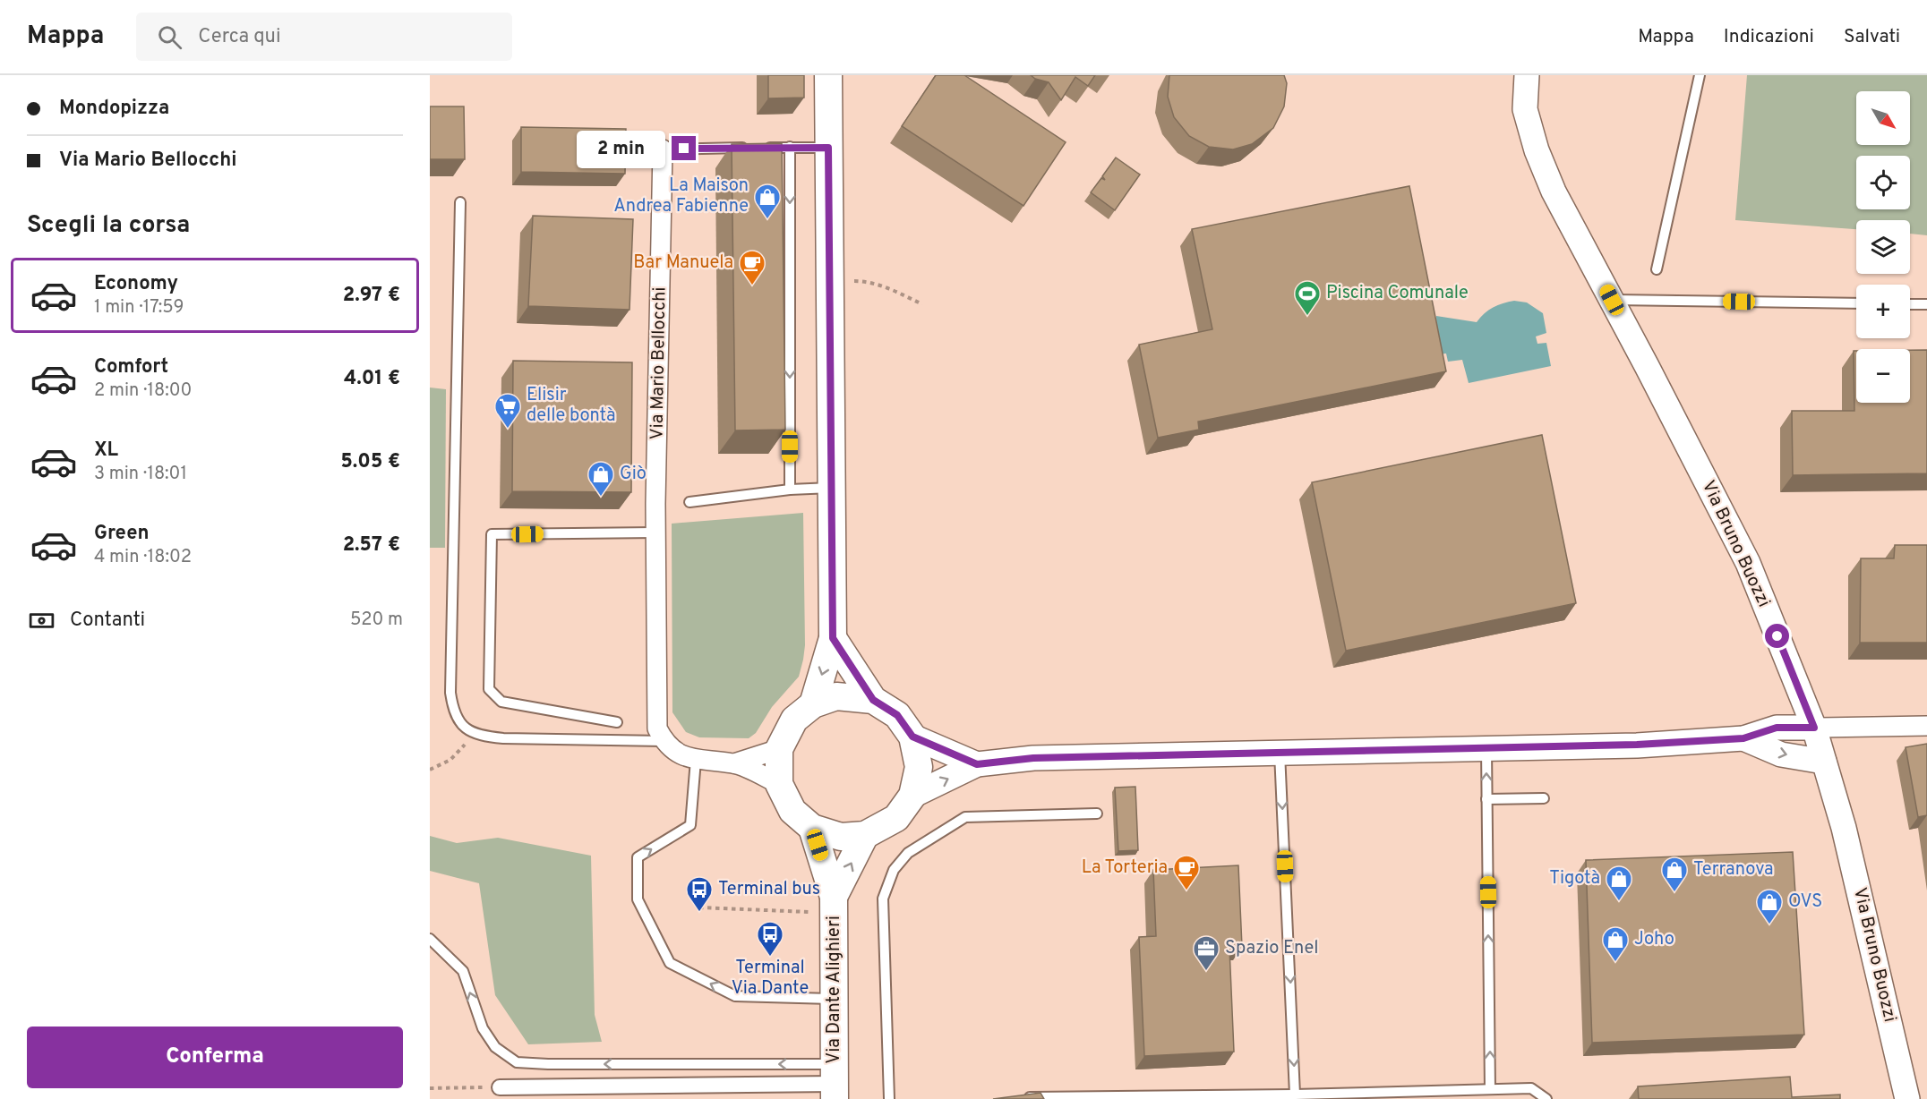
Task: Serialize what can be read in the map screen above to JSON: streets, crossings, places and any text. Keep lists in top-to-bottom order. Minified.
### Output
{"streets":{"main road":["Via Dante Alighieri"],"street":["Via Mario Bellocchi","Via Bruno Buozzi"]},"places":{"shop":["La Maison Andrea Fabienne","Giò","Terranova","Tigotà","OVS","Joho"],"cafe":["Bar Manuela","La Torteria"],"sports":["Piscina Comunale"],"supermarket":["Elisir delle bontà"],"bus stop":["Terminal bus","Terminal Via Dante"],"office":["Spazio Enel"]},"north":"bottom right","page":{"header":"Mappa","search":"Cerca qui","nav":["Mappa","Indicazioni","Salvati"],"banner":["Mondopizza","Via Mario Bellocchi"],"map_buttons":["+","−"],"bubble":"2 min","heading":"Scegli la corsa","list":[{"name":"Economy","note":"1 min · 17:59","value":"2.97 €"},{"name":"Comfort","note":"2 min · 18:00","value":"4.01 €"},{"name":"XL","note":"3 min · 18:01","value":"5.05 €"},{"name":"Green","note":"4 min · 18:02","value":"2.57 €"}],"pay":["Contanti","520 m"],"buttons":"Conferma"}}
